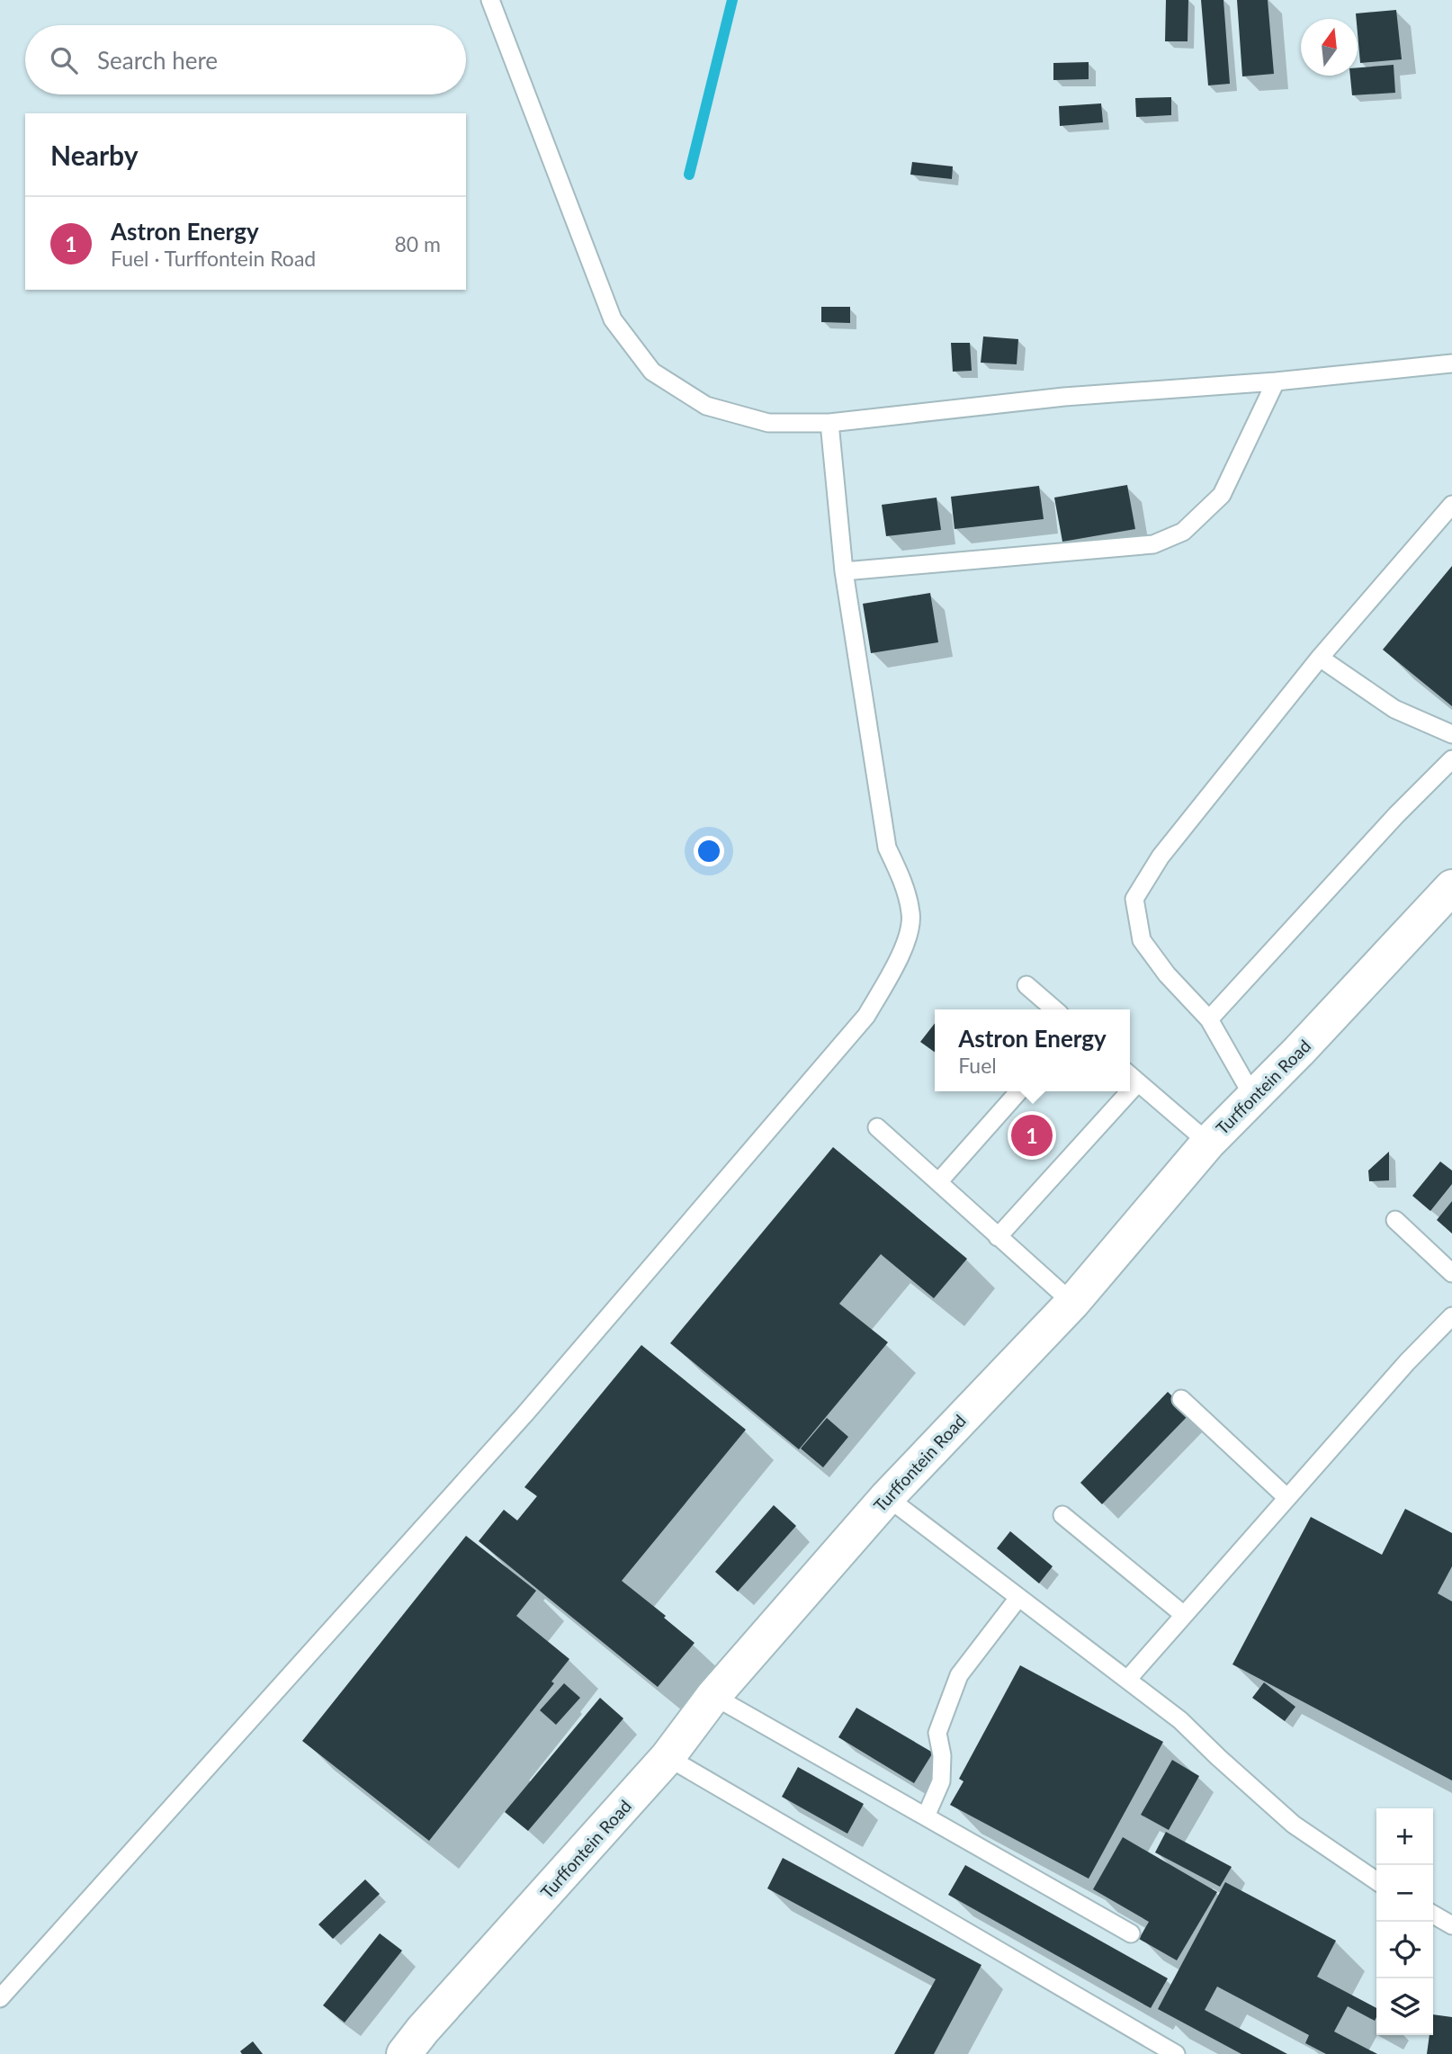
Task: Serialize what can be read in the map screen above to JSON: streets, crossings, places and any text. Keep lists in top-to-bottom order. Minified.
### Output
{"streets":{"street":["Turffontein Road"]},"north":"top","page":{"search":"Search here","heading":"Nearby","list":[{"mark":"1","name":"Astron Energy","note":"Fuel · Turffontein Road","value":"80 m"}],"popup":["Astron Energy","Fuel"],"pins":"1","map_buttons":["+","−"]}}
